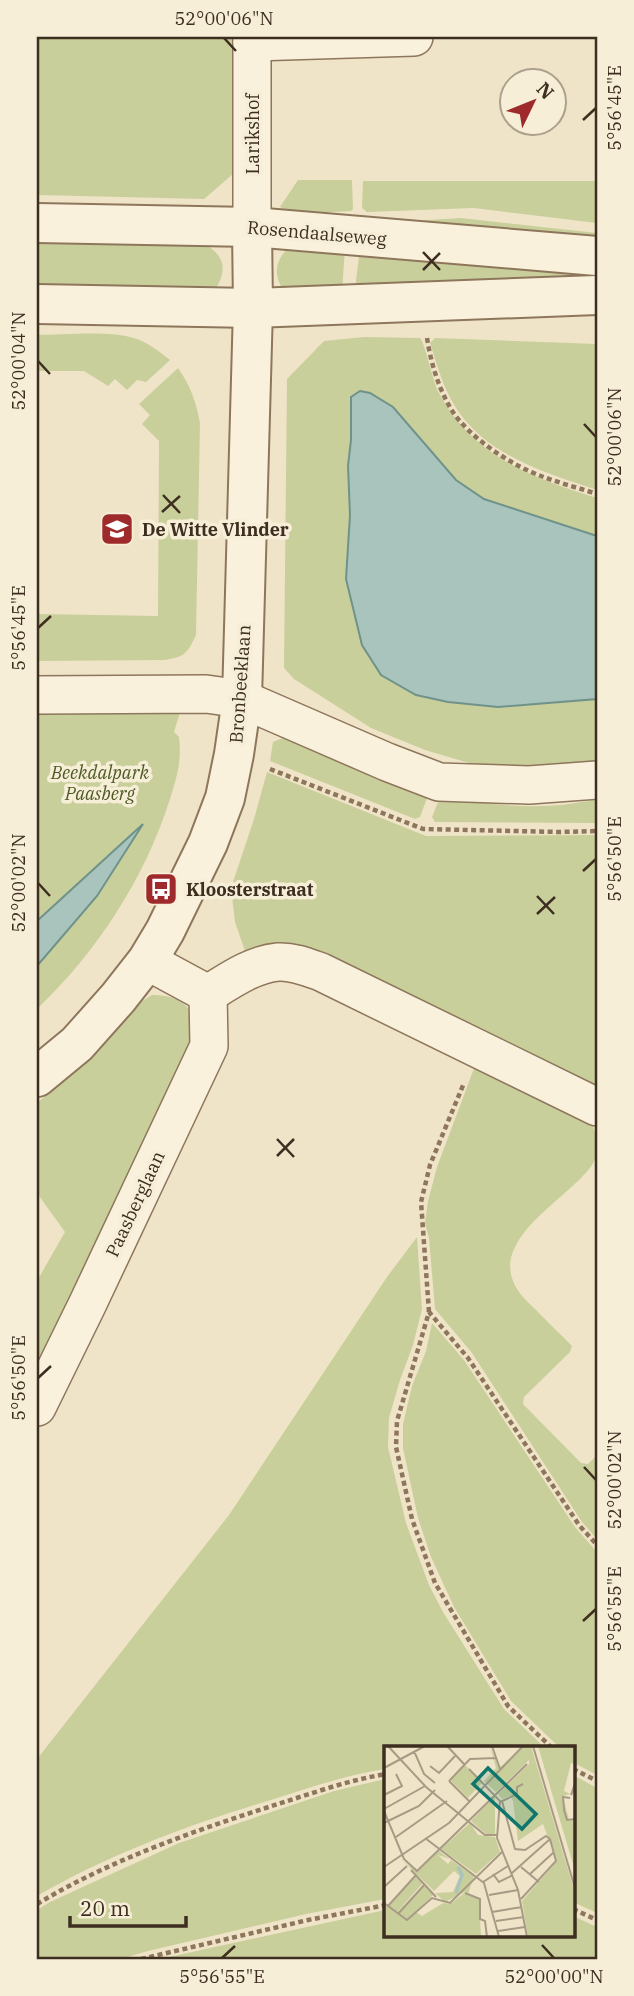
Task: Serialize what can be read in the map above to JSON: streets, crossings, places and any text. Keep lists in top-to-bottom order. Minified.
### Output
{"streets":{"street":["Larikshof","Rosendaalseweg","Bronbeeklaan","Paasberglaan"]},"crossings":[["Larikshof","Rosendaalseweg"],["Larikshof","Bronbeeklaan"],["Rosendaalseweg","Bronbeeklaan"]],"parks":["Beekdalpark Paasberg"],"places":{"school or university":["De Witte Vlinder"],"bus stop":["Kloosterstraat"]},"scale_bar":"20 m","north":"top right","coordinates":["52°00'06\"N","5°56'45\"E","52°00'04\"N","5°56'50\"E","52°00'02\"N","5°56'55\"E","52°00'00\"N"]}
